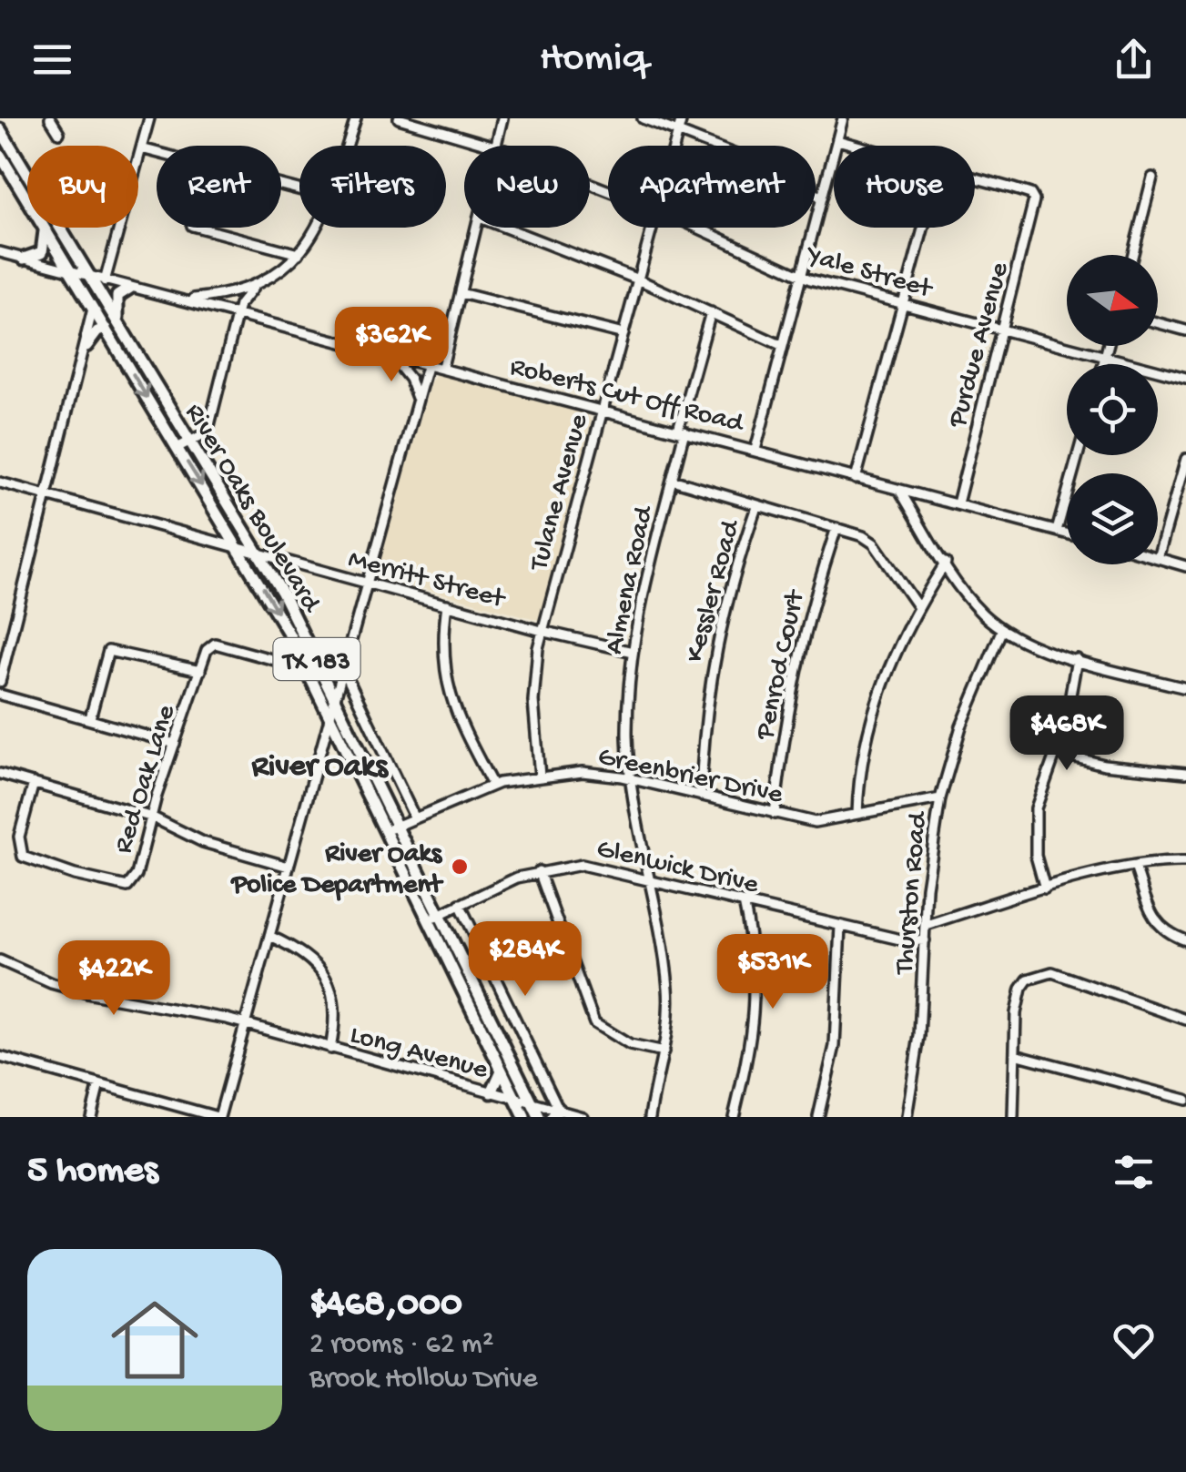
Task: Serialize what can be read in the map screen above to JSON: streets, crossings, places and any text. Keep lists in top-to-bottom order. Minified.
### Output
{"streets":{"main road":["River Oaks Boulevard","TX 183"],"street":["Yale Street","Purdue Avenue","Roberts Cut Off Road","Tulane Avenue","Merritt Street","Almena Road","Kessler Road","Penrod Court","Greenbrier Drive","Red Oak Lane","Glenwick Drive","Thurston Road","Long Avenue"]},"crossings":[["Yale Street","Purdue Avenue"],["Purdue Avenue","Roberts Cut Off Road"],["Roberts Cut Off Road","Tulane Avenue"],["Roberts Cut Off Road","River Oaks Boulevard"],["Roberts Cut Off Road","Almena Road"],["Tulane Avenue","Merritt Street"],["Tulane Avenue","Greenbrier Drive"],["River Oaks Boulevard","Merritt Street"],["River Oaks Boulevard","Greenbrier Drive"],["River Oaks Boulevard","Red Oak Lane"],["River Oaks Boulevard","Glenwick Drive"],["River Oaks Boulevard","Long Avenue"],["Merritt Street","Almena Road"],["Almena Road","Greenbrier Drive"],["Almena Road","Glenwick Drive"],["Kessler Road","Greenbrier Drive"],["Penrod Court","Greenbrier Drive"],["Greenbrier Drive","Thurston Road"],["Glenwick Drive","Thurston Road"]],"districts":["River Oaks"],"places":["River Oaks Police Department"],"north":"right","page":{"header":"Homiq","chip":["Buy","Rent","Filters","New","Apartment","House"],"price":["$362K","$468K","$284K","$531K","$422K"],"heading":"5 homes","list":[{"name":"$468,000","note":"2 rooms · 62 m² · Brook Hollow Drive"}]}}
